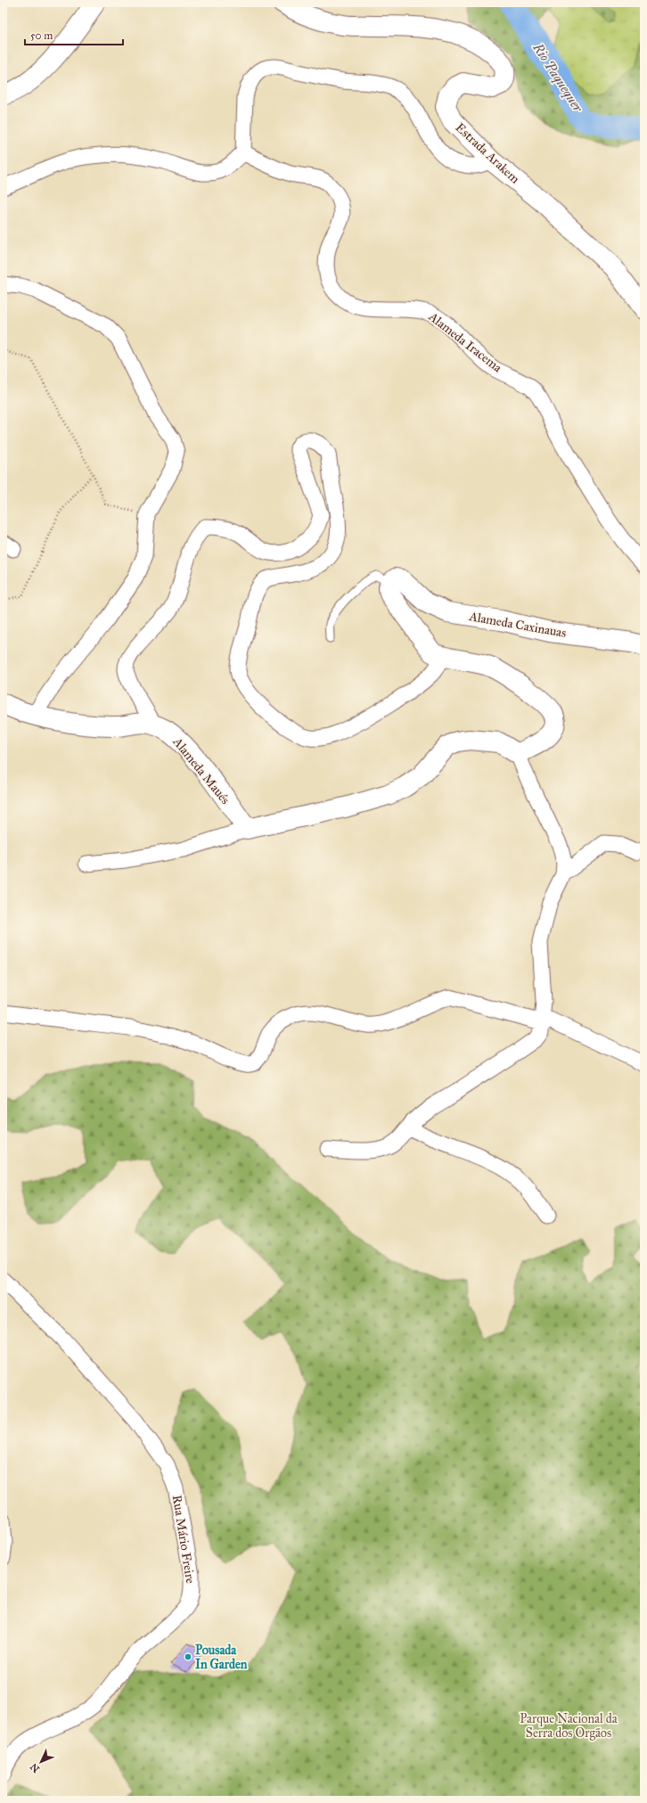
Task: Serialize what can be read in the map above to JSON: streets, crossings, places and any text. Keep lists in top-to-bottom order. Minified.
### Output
{"streets":{"street":["Estrada Arakem","Alameda Iracema","Alameda Caxinauas","Alameda Maués","Rua Mário Freire"]},"water":["Rio Paquequer"],"parks":["Parque Nacional da Serra dos Orgãos"],"places":["Pousada In Garden"],"scale_bar":"50 m","north":"bottom left"}
